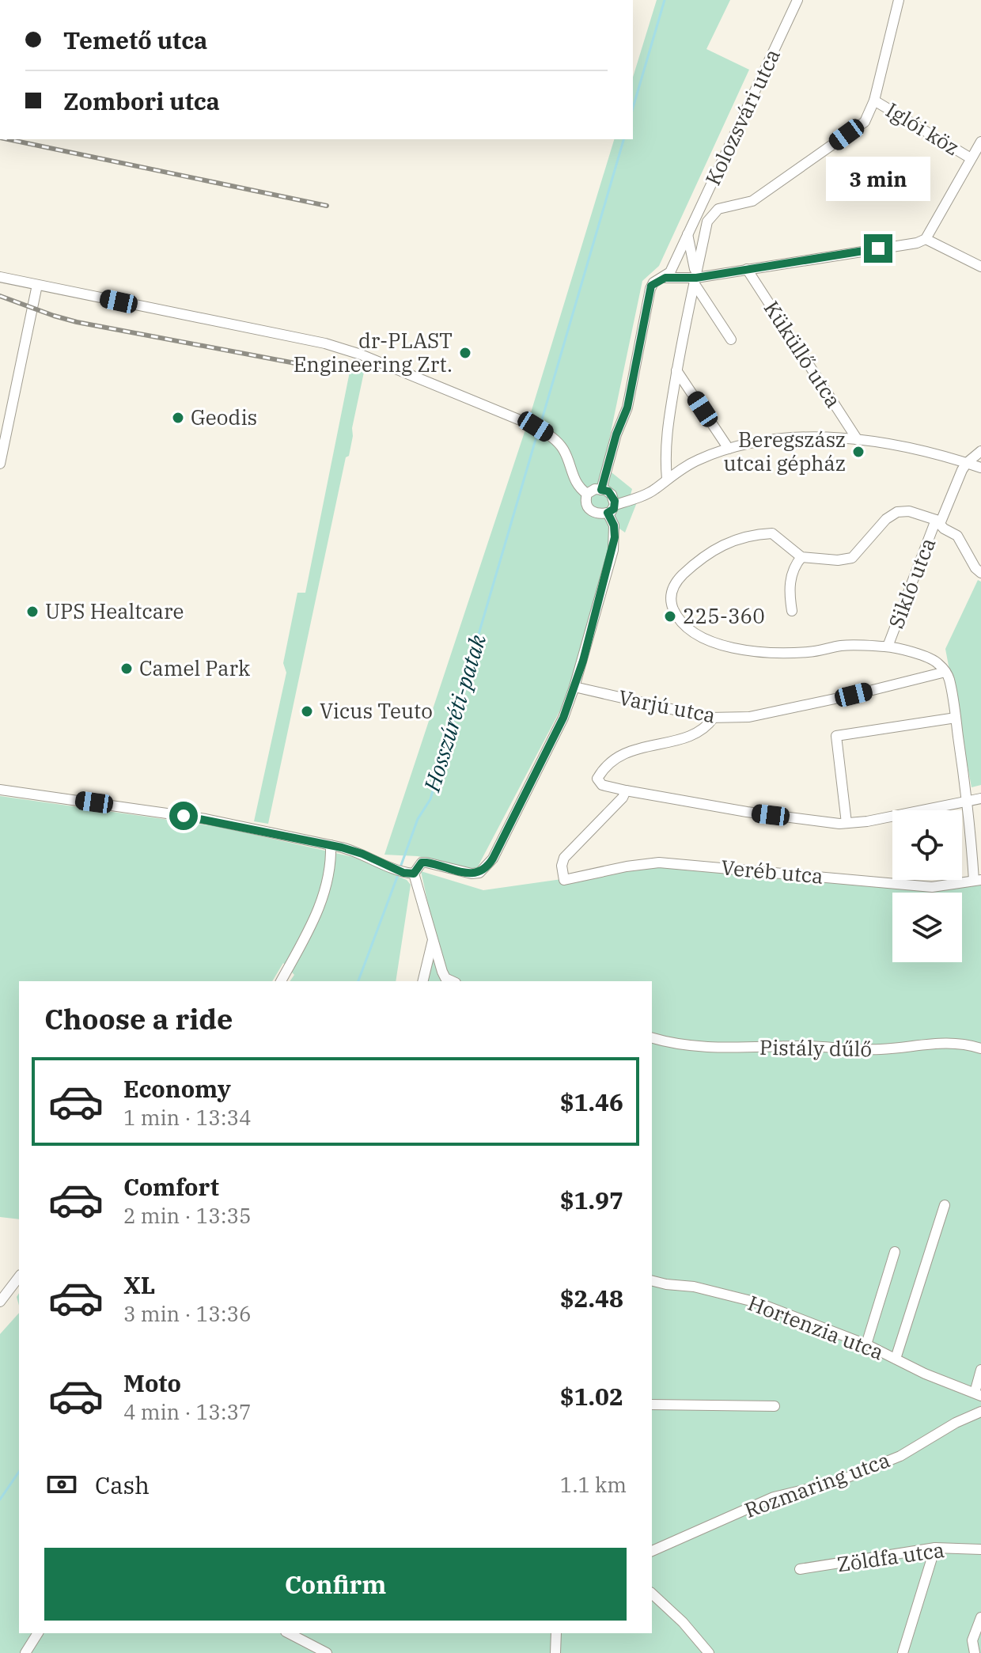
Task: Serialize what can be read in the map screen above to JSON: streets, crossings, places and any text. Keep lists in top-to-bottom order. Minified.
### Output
{"streets":{"street":["Kolozsvári utca","Iglói köz","Küküllő utca","Sikló utca","Varjú utca","Veréb utca","Pistály dűlő","Hortenzia utca","Rozmaring utca","Zöldfa utca"]},"water":["Hosszúréti-patak"],"places":["dr-PLAST Engineering Zrt.","Geodis","Beregszász utcai gépház","UPS Healtcare","225-360","Camel Park","Vicus Teuto"],"page":{"banner":["Temető utca","Zombori utca"],"bubble":"3 min","heading":"Choose a ride","list":[{"name":"Economy","note":"1 min · 13:34","value":"$1.46"},{"name":"Comfort","note":"2 min · 13:35","value":"$1.97"},{"name":"XL","note":"3 min · 13:36","value":"$2.48"},{"name":"Moto","note":"4 min · 13:37","value":"$1.02"}],"pay":["Cash","1.1 km"],"buttons":"Confirm"}}
